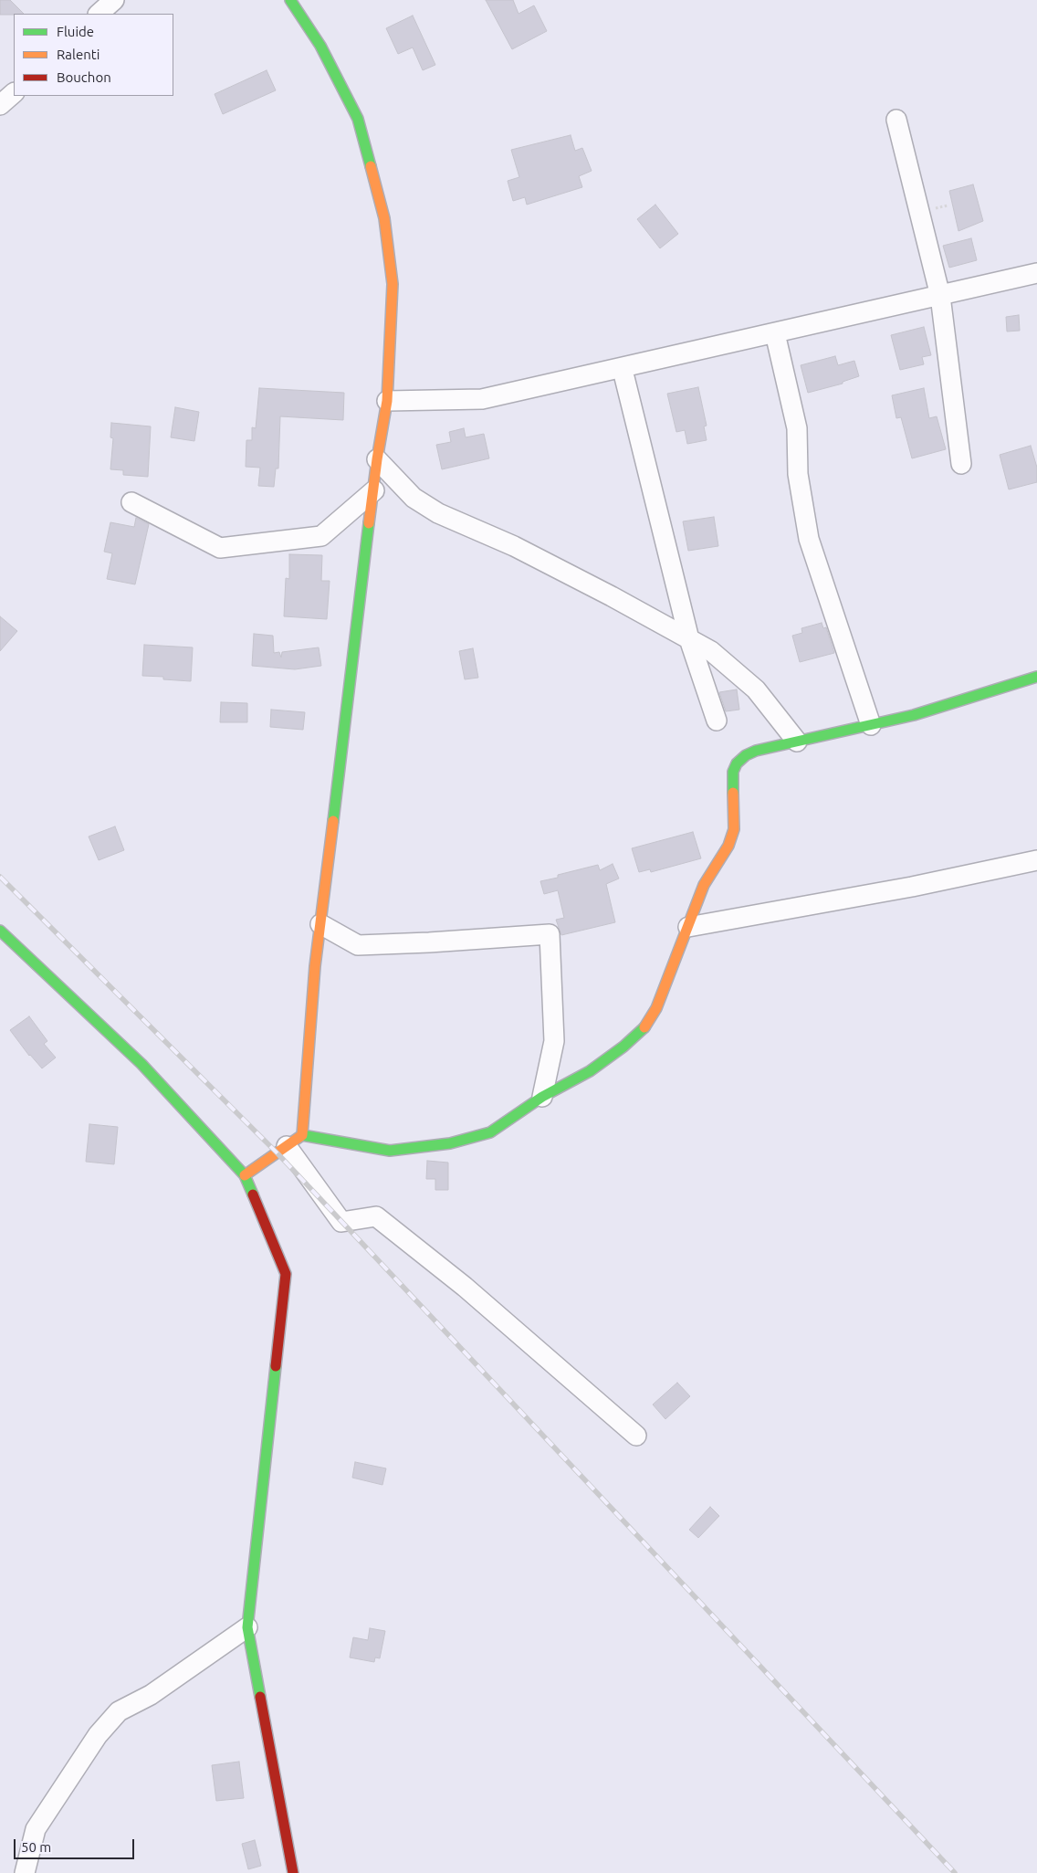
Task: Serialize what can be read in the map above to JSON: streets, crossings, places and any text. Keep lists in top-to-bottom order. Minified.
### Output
{"legend":["Fluide","Ralenti","Bouchon"],"scale_bar":"50 m"}
